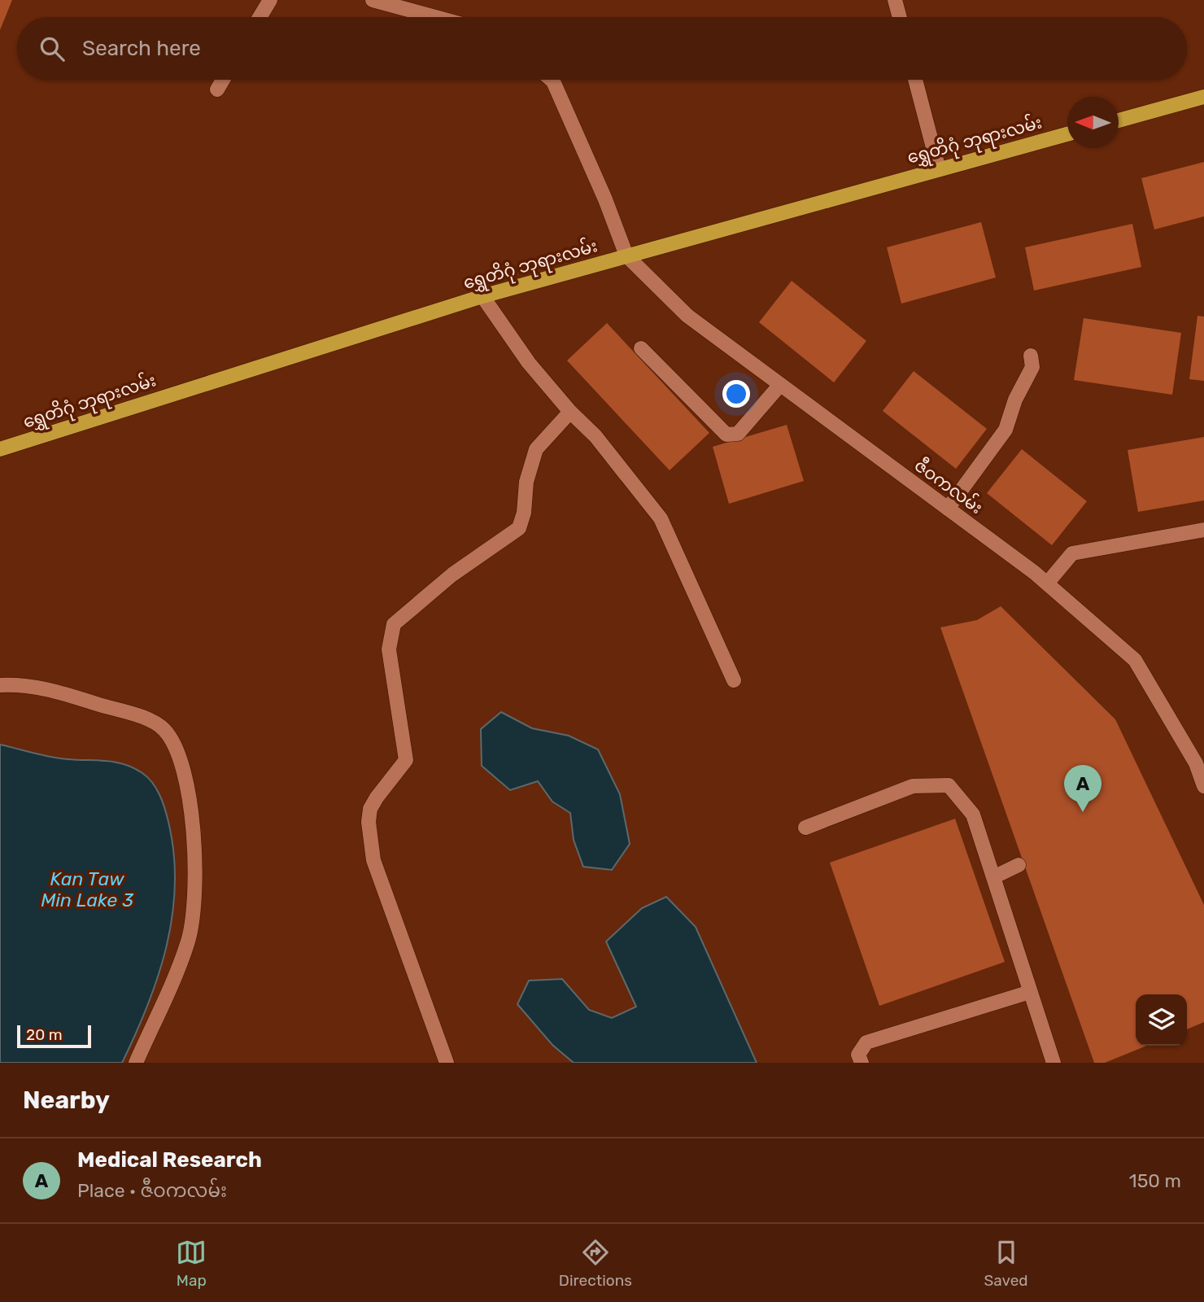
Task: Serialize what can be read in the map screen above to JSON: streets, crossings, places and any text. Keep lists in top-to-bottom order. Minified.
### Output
{"streets":{"main road":["ရွှေတိဂုံ ဘုရားလမ်း"],"street":["ဇီဝကလမ်း"]},"crossings":[["ရွှေတိဂုံ ဘုရားလမ်း","ဇီဝကလမ်း"]],"water":["Kan Taw Min Lake 3"],"scale_bar":"20 m","north":"left","page":{"search":"Search here","pins":"A","scale":"20 m","heading":"Nearby","list":[{"mark":"A","name":"Medical Research","note":"Place · ဇီဝကလမ်း","value":"150 m"}],"nav":["Map","Directions","Saved"]}}
